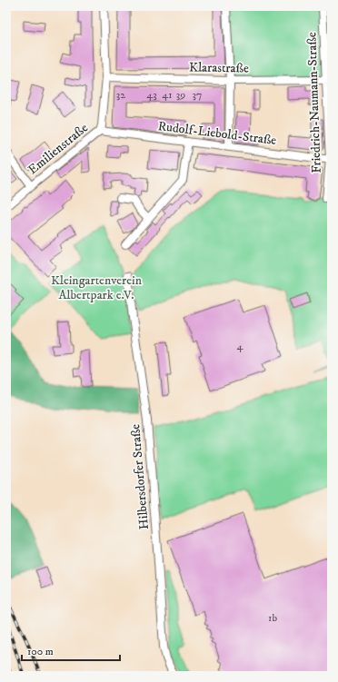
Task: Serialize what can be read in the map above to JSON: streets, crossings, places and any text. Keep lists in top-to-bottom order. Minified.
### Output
{"streets":{"street":["Klarastraße","Friedrich-Naumann-Straße","Rudolf-Liebold-Straße","Emilienstraße","Hilbersdorfer Straße"]},"crossings":[["Klarastraße","Friedrich-Naumann-Straße"],["Friedrich-Naumann-Straße","Rudolf-Liebold-Straße"],["Rudolf-Liebold-Straße","Emilienstraße"]],"parks":["Kleingartenverein Albertpark e.V."],"house_numbers":["32","43","41","39","37","4","1b"],"scale_bar":"100 m"}
